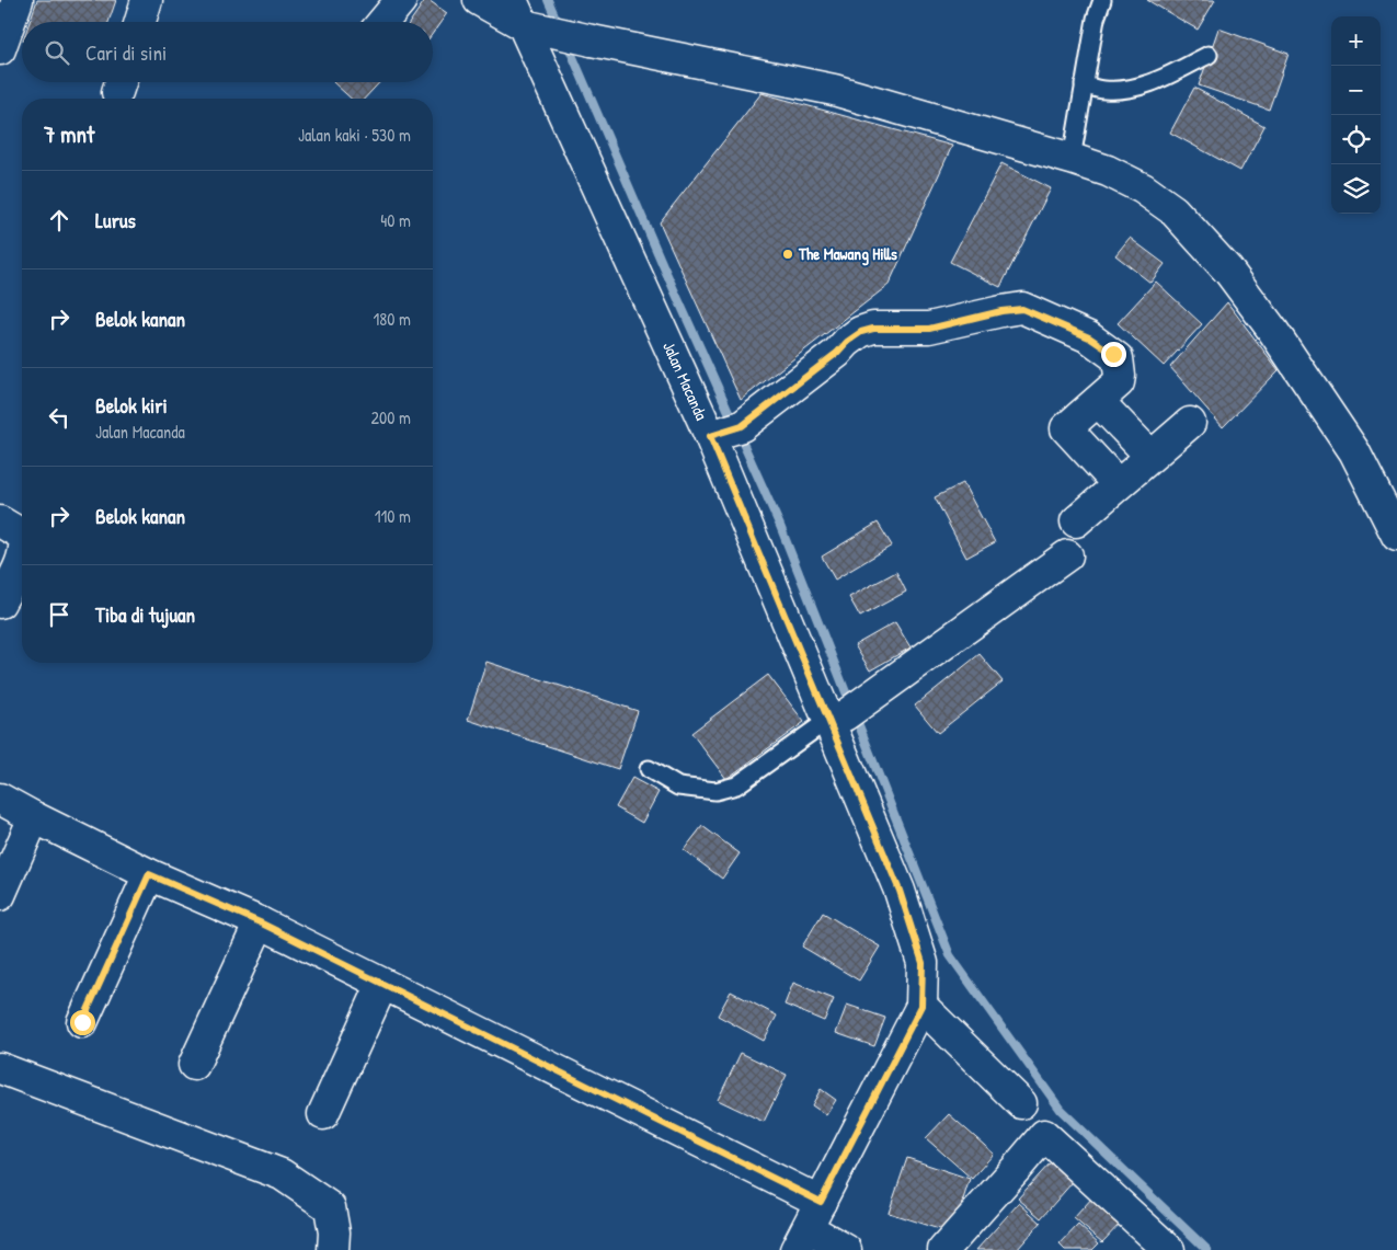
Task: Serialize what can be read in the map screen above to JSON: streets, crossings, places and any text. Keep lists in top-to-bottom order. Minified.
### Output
{"streets":{"street":["Jalan Macanda"]},"places":["The Mawang Hills"],"page":{"map_buttons":["+","−"],"search":"Cari di sini","heading":["7 mnt","Jalan kaki · 530 m"],"list":[["Lurus","40 m"],["Belok kanan","180 m"],["Belok kiri","Jalan Macanda","200 m"],["Belok kanan","110 m"],"Tiba di tujuan"]}}
